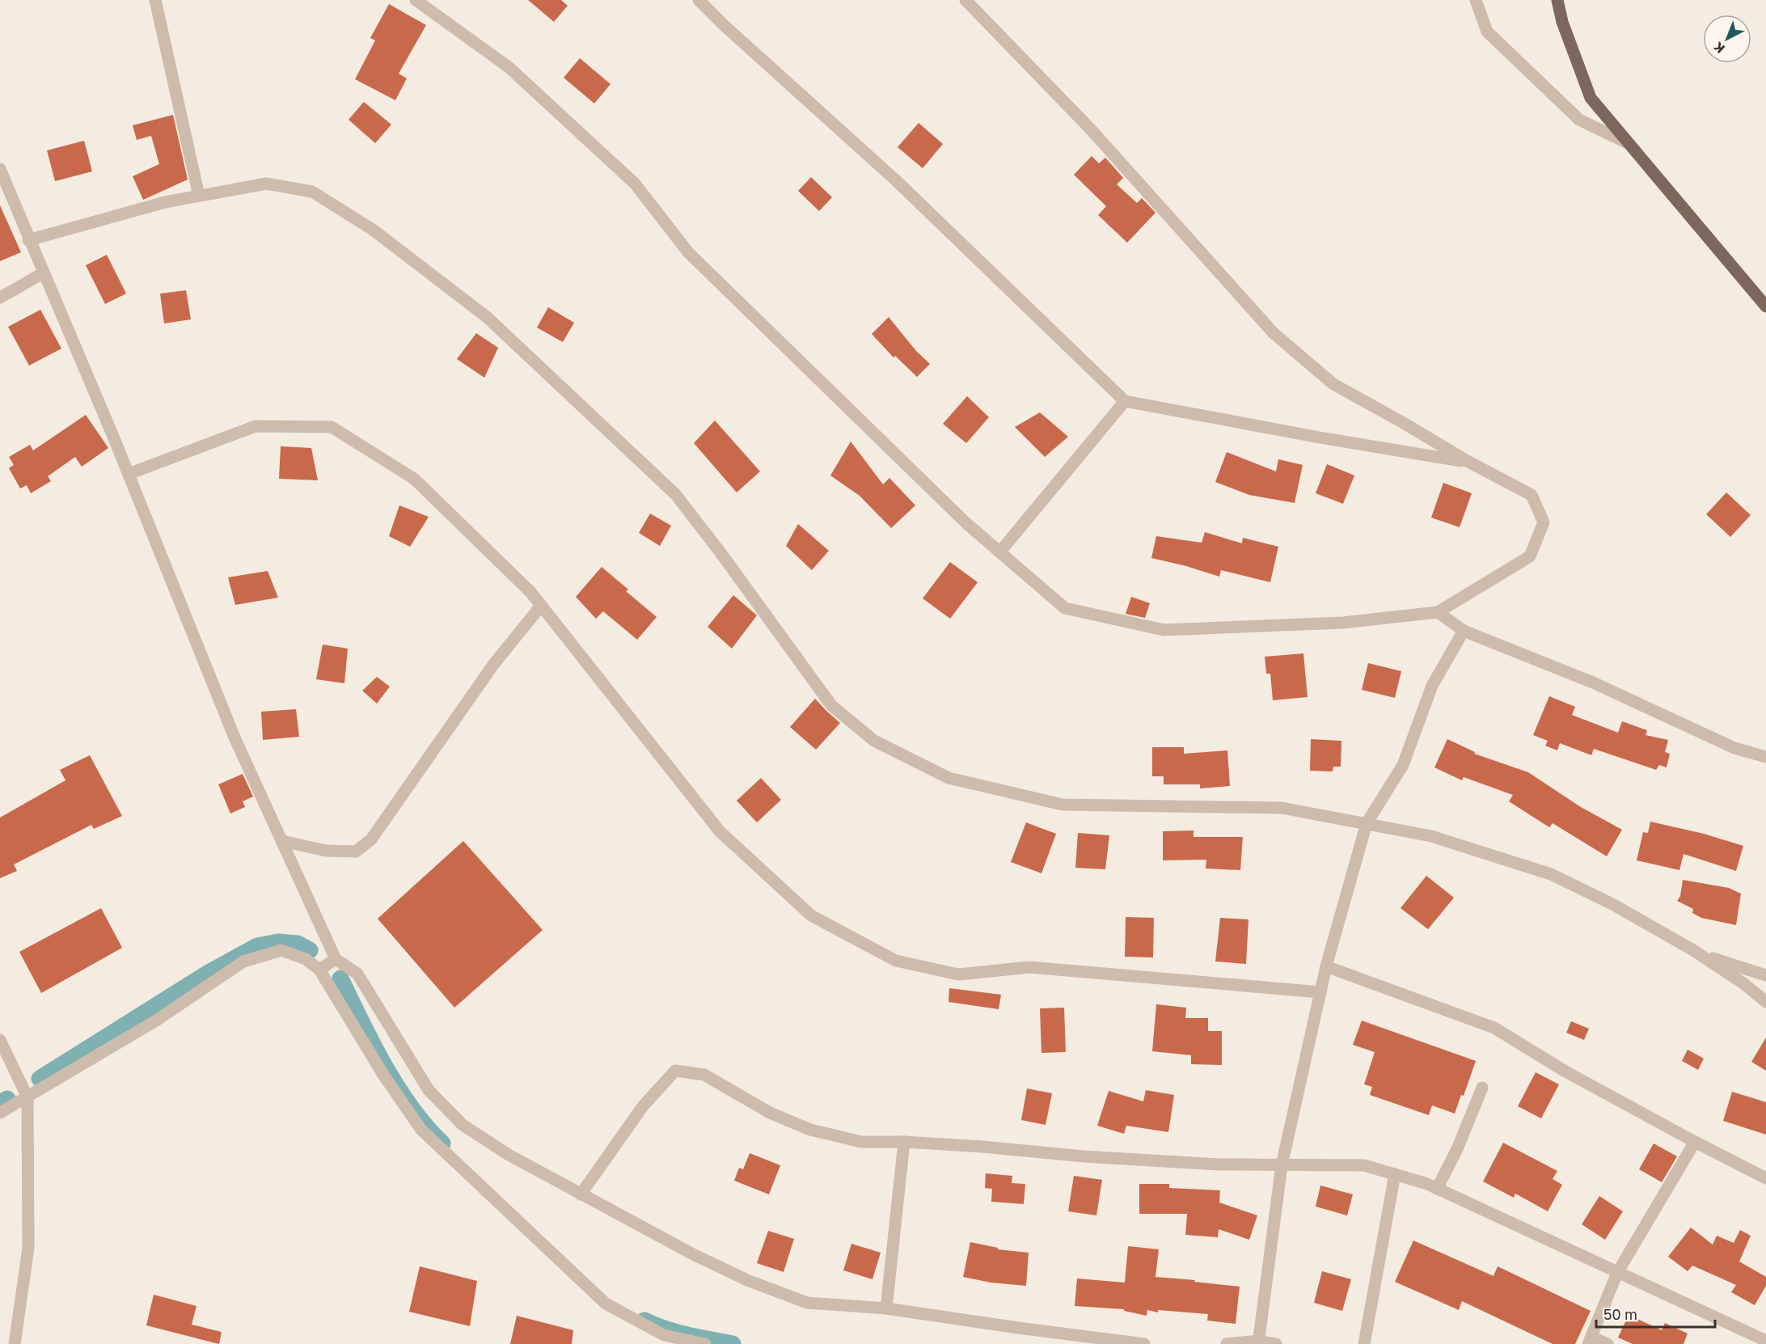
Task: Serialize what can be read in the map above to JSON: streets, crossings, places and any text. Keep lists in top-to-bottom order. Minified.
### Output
{"scale_bar":"50 m","north":"bottom left"}
